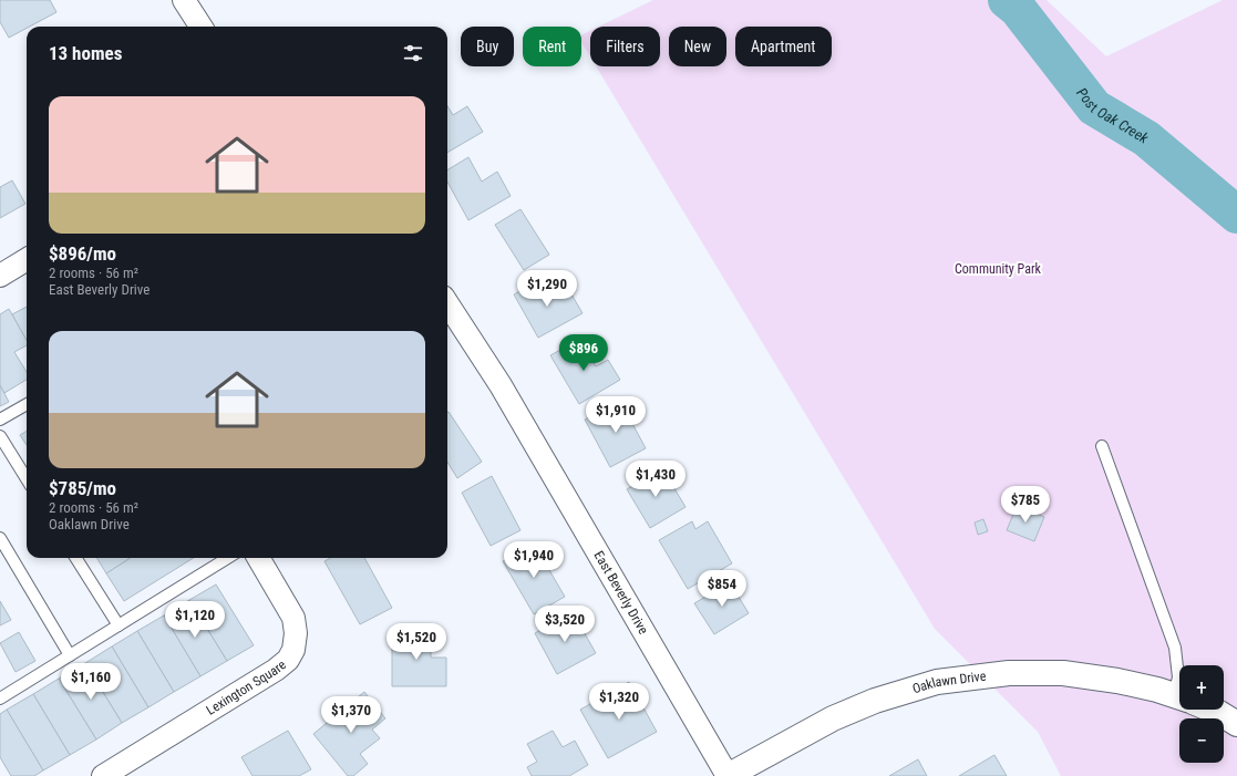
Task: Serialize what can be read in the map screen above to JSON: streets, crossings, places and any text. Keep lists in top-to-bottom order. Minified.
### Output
{"streets":{"street":["East Beverly Drive","Oaklawn Drive","Lexington Square"]},"crossings":[["East Beverly Drive","Oaklawn Drive"]],"water":["Post Oak Creek"],"parks":["Community Park"],"page":{"chip":["Buy","Rent","Filters","New","Apartment"],"heading":"13 homes","list":[{"name":"$896/mo","note":"2 rooms · 56 m² · East Beverly Drive"},{"name":"$785/mo","note":"2 rooms · 56 m² · Oaklawn Drive"}],"price":["$1,290","$896","$1,910","$1,430","$785","$1,940","$854","$1,120","$3,520","$1,520","$1,160","$1,320","$1,370"],"map_buttons":["+","−"]}}
